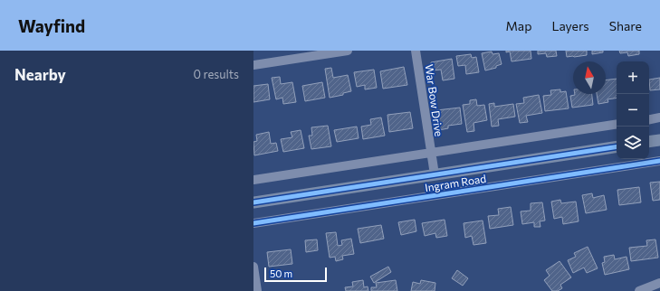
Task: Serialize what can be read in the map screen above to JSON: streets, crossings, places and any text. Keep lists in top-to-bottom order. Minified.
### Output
{"streets":{"main road":["Ingram Road"],"street":["War Bow Drive"]},"crossings":[["War Bow Drive","Ingram Road"]],"scale_bar":"50 m","north":"top","page":{"header":"Wayfind","nav":["Map","Layers","Share"],"heading":["Nearby","0 results"],"map_buttons":["+","−"],"scale":"50 m"}}
